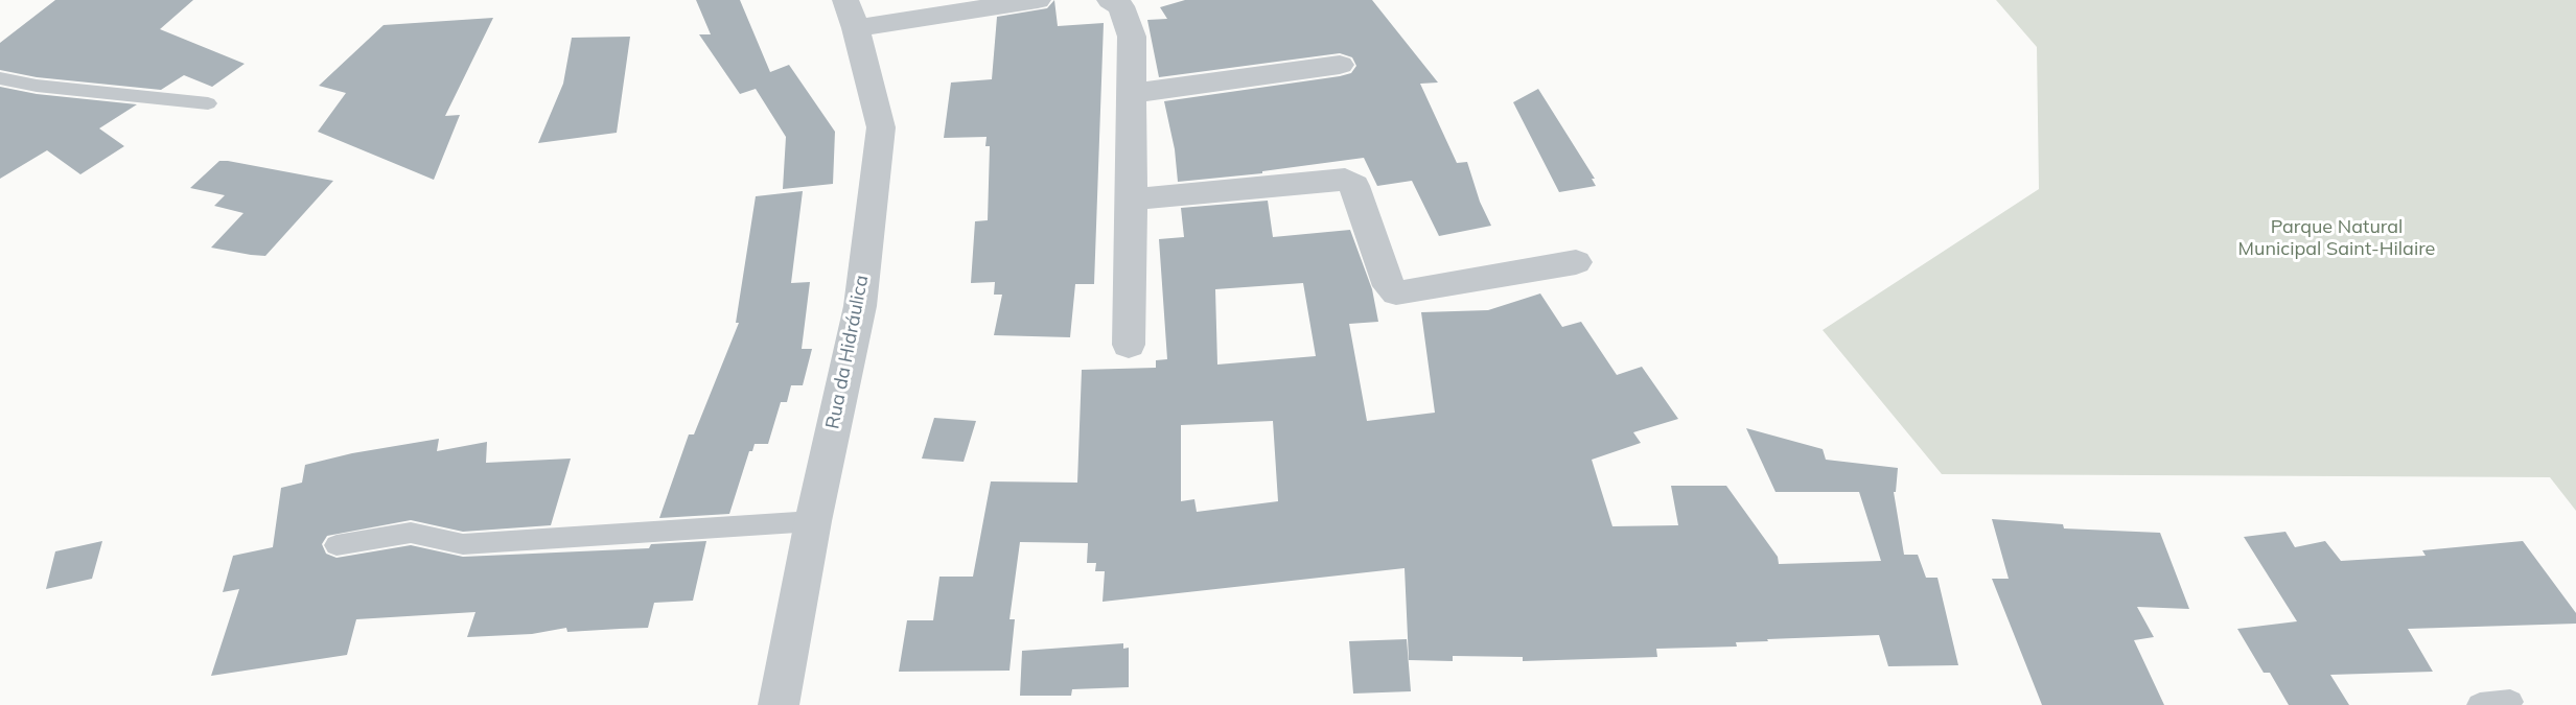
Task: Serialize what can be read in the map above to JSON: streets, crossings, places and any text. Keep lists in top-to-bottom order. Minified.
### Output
{"streets":{"street":["Rua da Hidráulica"]},"parks":["Parque Natural Municipal Saint-Hilaire"]}
